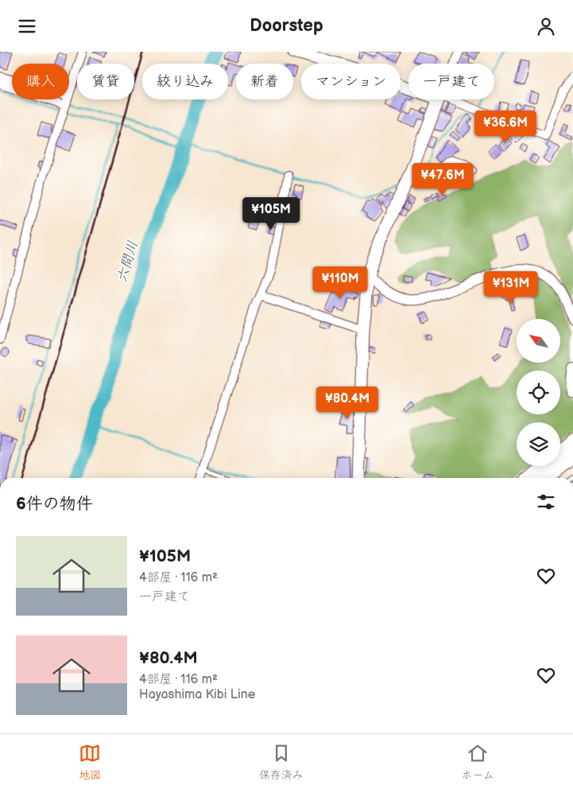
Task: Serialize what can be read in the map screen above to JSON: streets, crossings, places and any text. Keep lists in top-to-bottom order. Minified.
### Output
{"water":["六間川"],"north":"top left","page":{"header":"Doorstep","chip":["購入","賃貸","絞り込み","新着","マンション","一戸建て"],"price":["¥36.6M","¥47.6M","¥105M","¥110M","¥131M","¥80.4M"],"heading":"6件の物件","list":[{"name":"¥105M","note":"4部屋 · 116 m² · 一戸建て"},{"name":"¥80.4M","note":"4部屋 · 116 m² · Hayashima Kibi Line"}],"tabs":["地図","保存済み","ホーム"]}}
